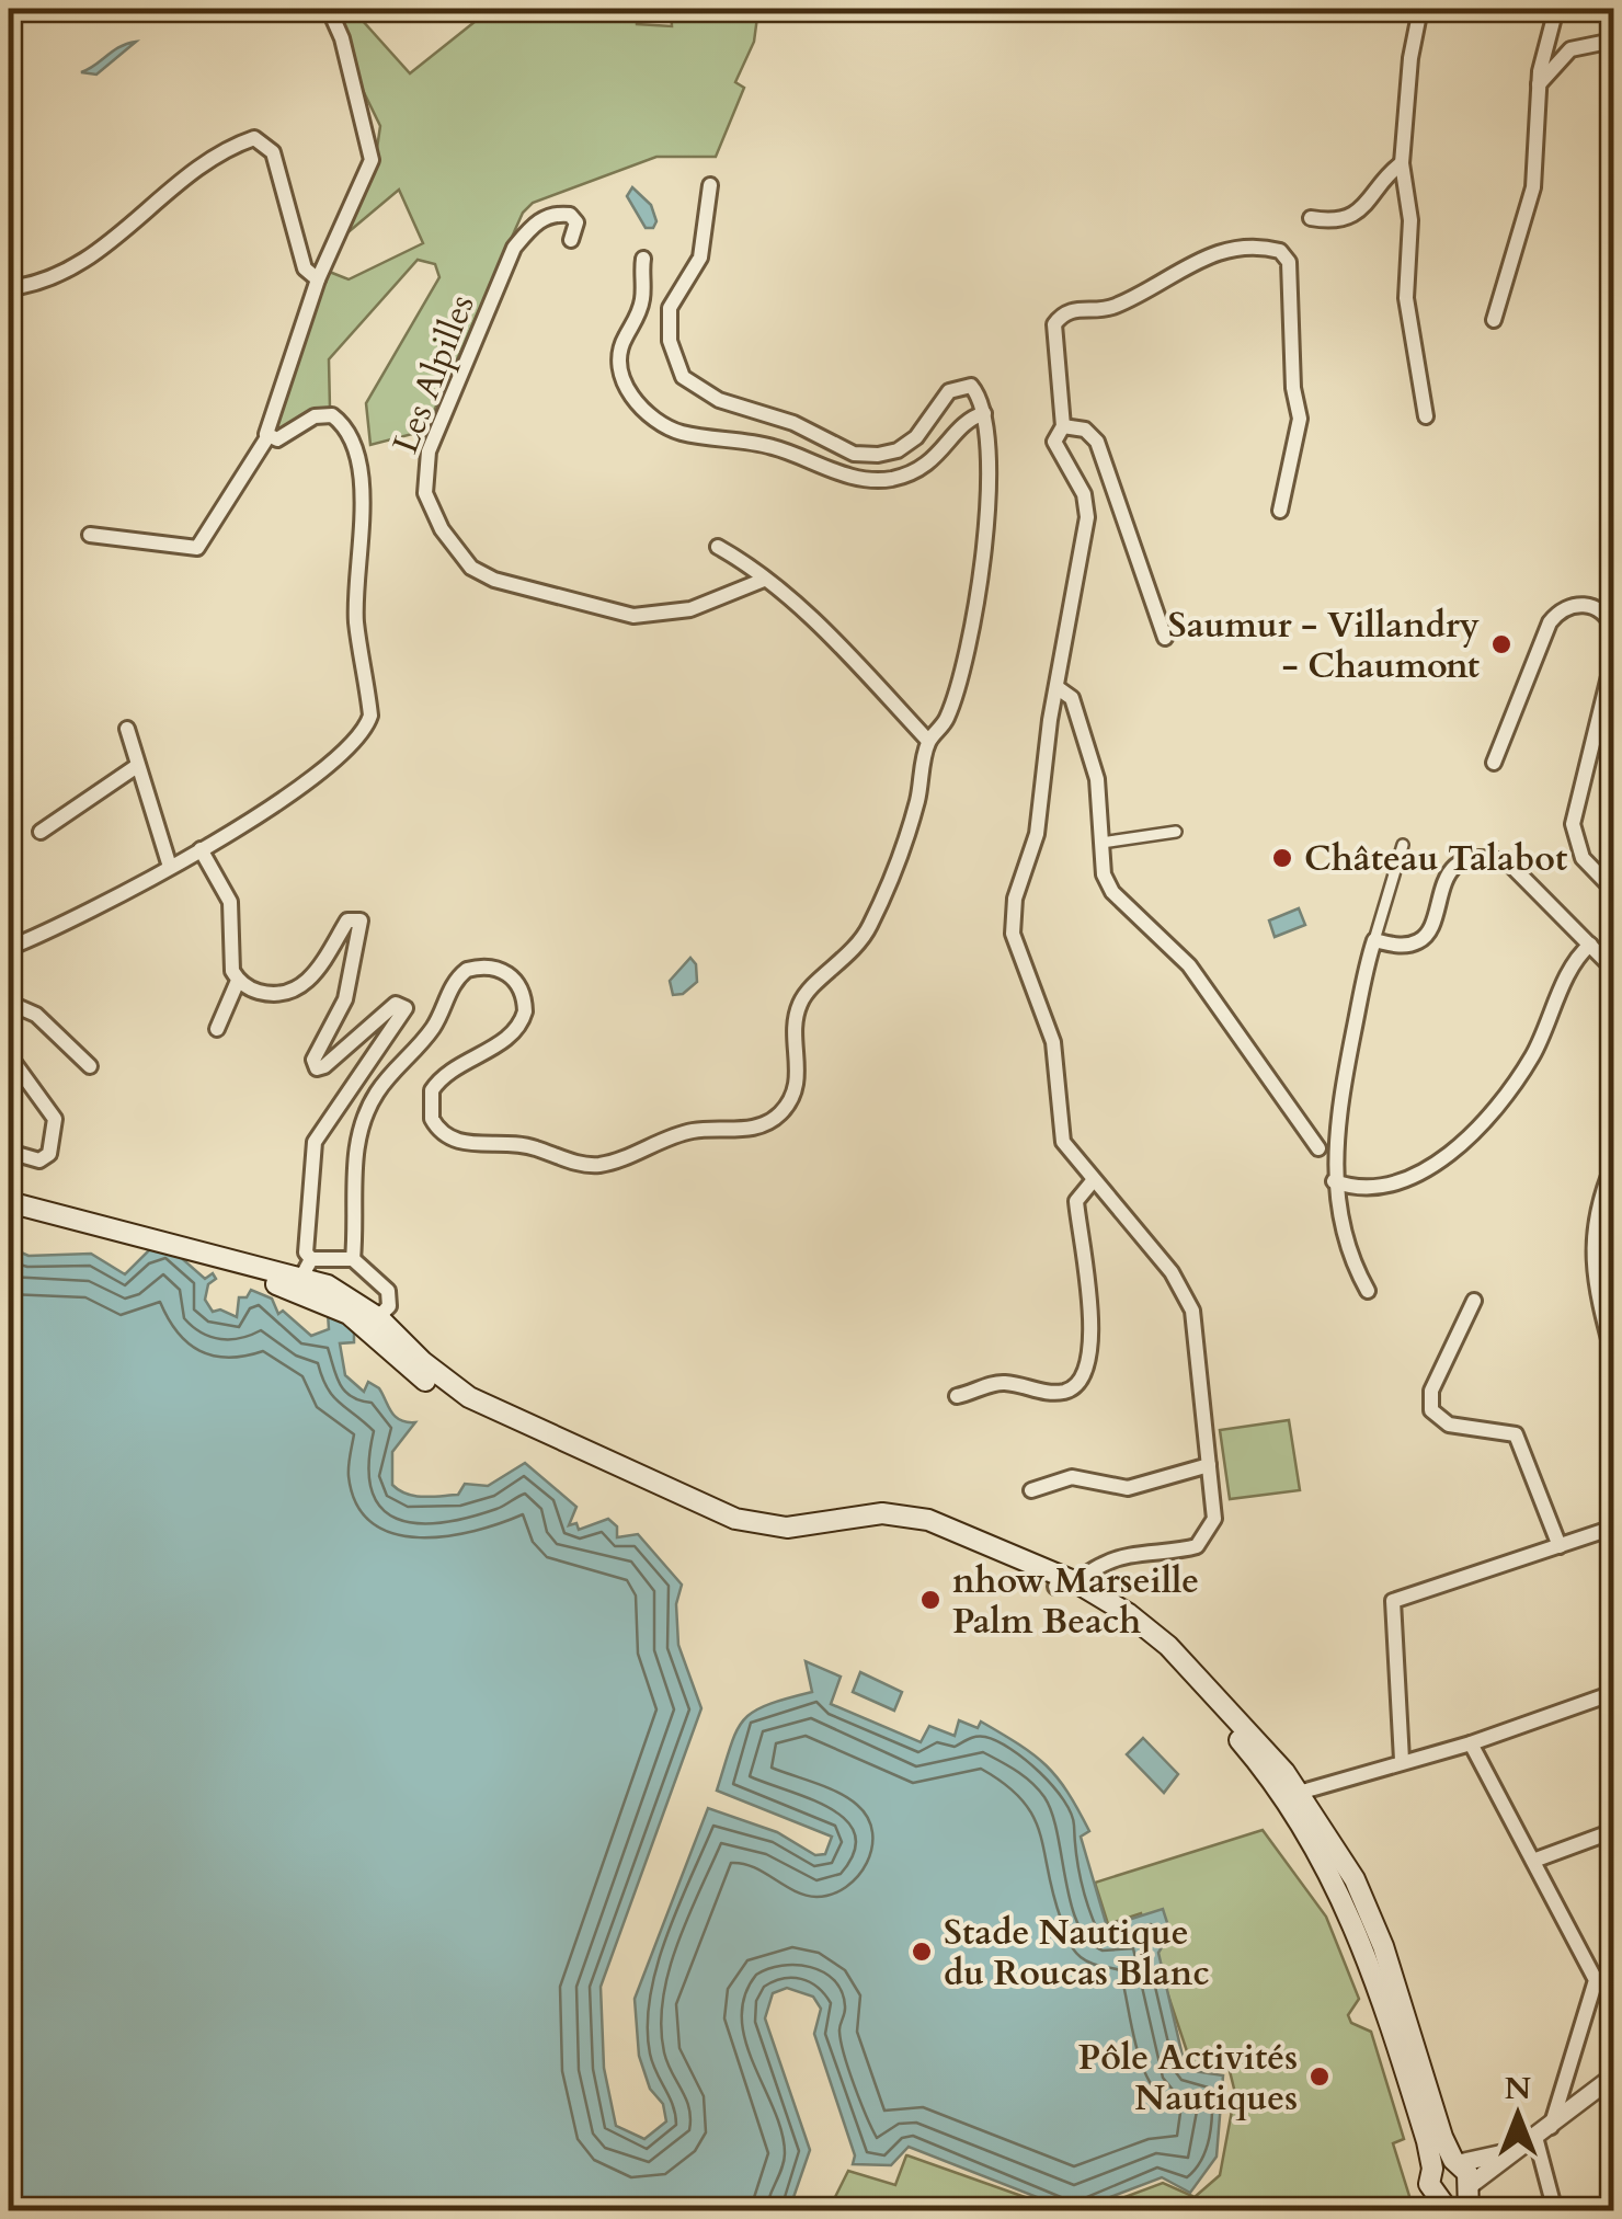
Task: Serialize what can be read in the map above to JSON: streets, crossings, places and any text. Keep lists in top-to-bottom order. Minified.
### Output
{"streets":{"street":["Les Alpilles"]},"places":["Saumur - Villandry - Chaumont","Château Talabot","nhow Marseille Palm Beach","Stade Nautique du Roucas Blanc","Pôle Activités Nautiques"],"north":"top"}
